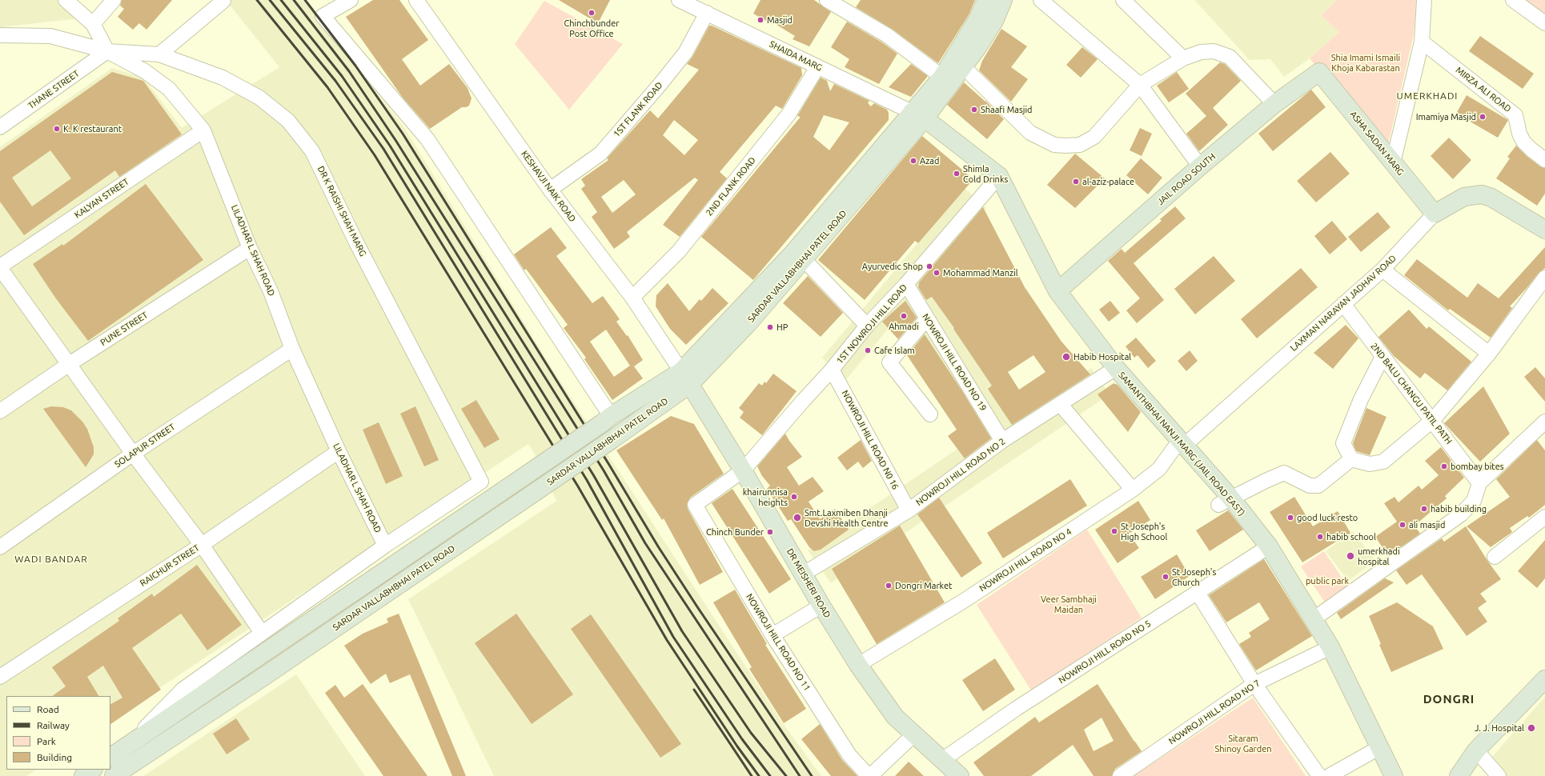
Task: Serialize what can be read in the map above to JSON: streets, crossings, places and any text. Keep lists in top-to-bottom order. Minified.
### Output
{"streets":{"street":["SHAIDA MARG","THANE STREET","MIRZA ALI ROAD","1ST FLANK ROAD","ASHA SADAN MARG","JAIL ROAD SOUTH","KESHAVJI NAIK ROAD","2ND FLANK ROAD","KALYAN STREET","DR K RAISHI SHAH MARG","LILADHAR L SHAH ROAD","SARDAR VALLABHBHAI PATEL ROAD","LAXMAN NARAYAN JADHAV ROAD","1ST NOWROJI HILL ROAD","PUNE STREET","NOWROJI HILL ROAD NO 19","2ND BALU CHANGU PATIL PATH","NOWROJI HILL ROAD N0 16","SAMANTHBHAI NANJI MARG (JAIL ROAD EAST)","SOLAPUR STREET","NOWROJI HILL ROAD NO 2","NOWROJI HILL ROAD NO 4","RAICHUR STREET","DR MEISHERI ROAD","NOWROJI HILL ROAD NO 11","NOWROJI HILL ROAD NO 5","NOWROJI HILL ROAD NO 7"]},"crossings":[["SHAIDA MARG","1ST FLANK ROAD"],["SHAIDA MARG","2ND FLANK ROAD"],["SHAIDA MARG","SARDAR VALLABHBHAI PATEL ROAD"],["SHAIDA MARG","SAMANTHBHAI NANJI MARG (JAIL ROAD EAST)"],["THANE STREET","DR K RAISHI SHAH MARG"],["THANE STREET","LILADHAR L SHAH ROAD"],["1ST FLANK ROAD","KESHAVJI NAIK ROAD"],["ASHA SADAN MARG","JAIL ROAD SOUTH"],["ASHA SADAN MARG","LAXMAN NARAYAN JADHAV ROAD"],["JAIL ROAD SOUTH","SAMANTHBHAI NANJI MARG (JAIL ROAD EAST)"],["KESHAVJI NAIK ROAD","2ND FLANK ROAD"],["KESHAVJI NAIK ROAD","SARDAR VALLABHBHAI PATEL ROAD"],["KESHAVJI NAIK ROAD","DR MEISHERI ROAD"],["KALYAN STREET","LILADHAR L SHAH ROAD"],["DR K RAISHI SHAH MARG","LILADHAR L SHAH ROAD"],["LILADHAR L SHAH ROAD","PUNE STREET"],["LILADHAR L SHAH ROAD","SOLAPUR STREET"],["LILADHAR L SHAH ROAD","RAICHUR STREET"],["SARDAR VALLABHBHAI PATEL ROAD","SAMANTHBHAI NANJI MARG (JAIL ROAD EAST)"],["SARDAR VALLABHBHAI PATEL ROAD","DR MEISHERI ROAD"],["LAXMAN NARAYAN JADHAV ROAD","2ND BALU CHANGU PATIL PATH"],["LAXMAN NARAYAN JADHAV ROAD","SAMANTHBHAI NANJI MARG (JAIL ROAD EAST)"],["LAXMAN NARAYAN JADHAV ROAD","NOWROJI HILL ROAD NO 4"],["1ST NOWROJI HILL ROAD","NOWROJI HILL ROAD NO 19"],["1ST NOWROJI HILL ROAD","NOWROJI HILL ROAD N0 16"],["1ST NOWROJI HILL ROAD","SAMANTHBHAI NANJI MARG (JAIL ROAD EAST)"],["1ST NOWROJI HILL ROAD","DR MEISHERI ROAD"],["1ST NOWROJI HILL ROAD","NOWROJI HILL ROAD NO 11"],["NOWROJI HILL ROAD NO 19","NOWROJI HILL ROAD NO 2"],["NOWROJI HILL ROAD N0 16","NOWROJI HILL ROAD NO 2"],["SAMANTHBHAI NANJI MARG (JAIL ROAD EAST)","NOWROJI HILL ROAD NO 2"],["SAMANTHBHAI NANJI MARG (JAIL ROAD EAST)","NOWROJI HILL ROAD NO 4"],["SAMANTHBHAI NANJI MARG (JAIL ROAD EAST)","NOWROJI HILL ROAD NO 5"],["SAMANTHBHAI NANJI MARG (JAIL ROAD EAST)","NOWROJI HILL ROAD NO 7"],["NOWROJI HILL ROAD NO 2","DR MEISHERI ROAD"],["NOWROJI HILL ROAD NO 4","DR MEISHERI ROAD"],["DR MEISHERI ROAD","NOWROJI HILL ROAD NO 5"]],"districts":["UMERKHADI","WADI BANDAR","DONGRI"],"parks":["Shia Imami Ismaili Khoja Kabarastan","public park","Veer Sambhaji Maidan","Sitaram Shinoy Garden"],"places":["Chinchbunder Post Office","Masjid","Shaafi Masjid","Imamiya Masjid","K. K restaurant","Azad","Shimla Cold Drinks","al-aziz-palace","Ayurvedic Shop","Mohammad Manzil","Ahmadi","HP","Cafe Islam","Habib Hospital","bombay bites","khairunnisa heights","habib building","Smt.Laxmiben Dhanji Devshi Health Centre","good luck resto","ali masjid","St Joseph's High School","Chinch Bunder","habib school","umerkhadi hospital","St Joseph's Church","Dongri Market","J. J. Hospital"],"legend":["Road","Railway","Park","Building"]}
